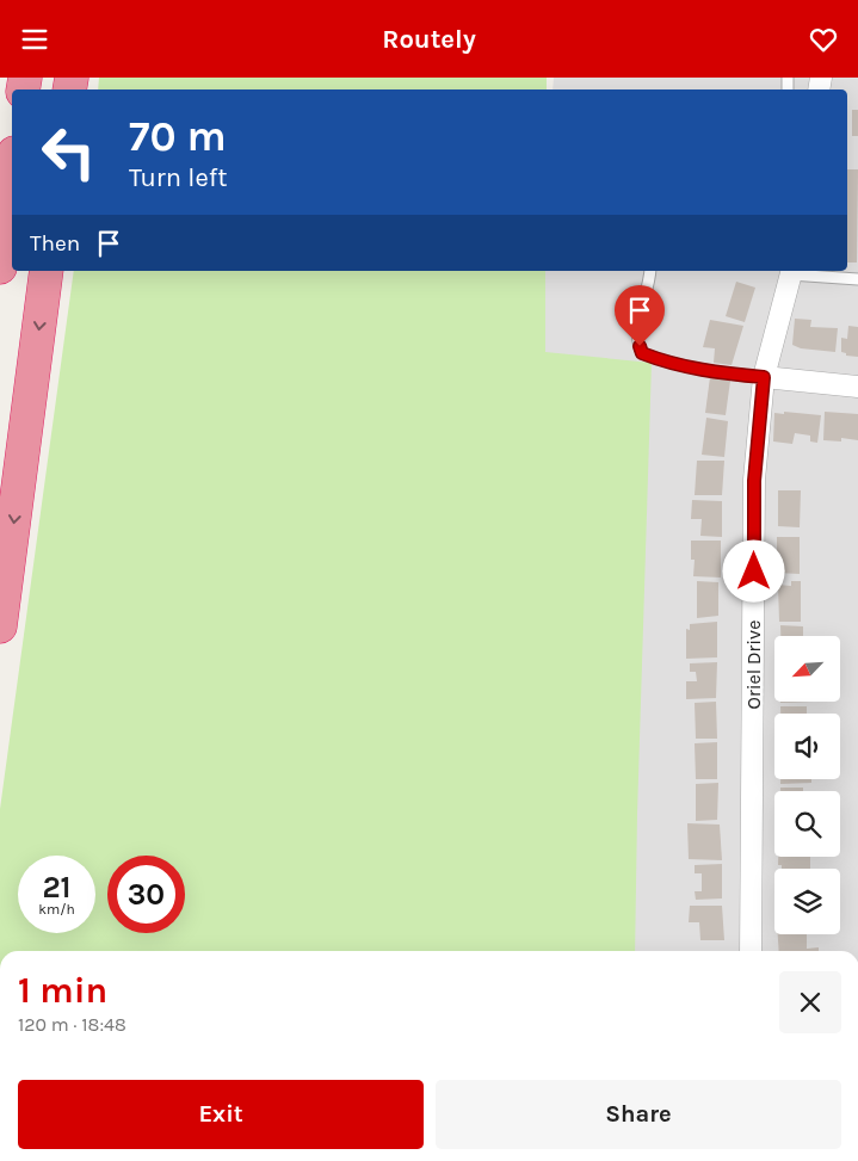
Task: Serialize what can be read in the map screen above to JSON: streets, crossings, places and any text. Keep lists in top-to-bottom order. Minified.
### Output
{"streets":{"street":["Oriel Drive"]},"north":"bottom left","page":{"header":"Routely","turn":["70 m","Turn left"],"then":"Then","speed":"21 km/h","limit":"30","heading":["1 min","120 m · 18:48"],"buttons":["Exit","Share"]}}
